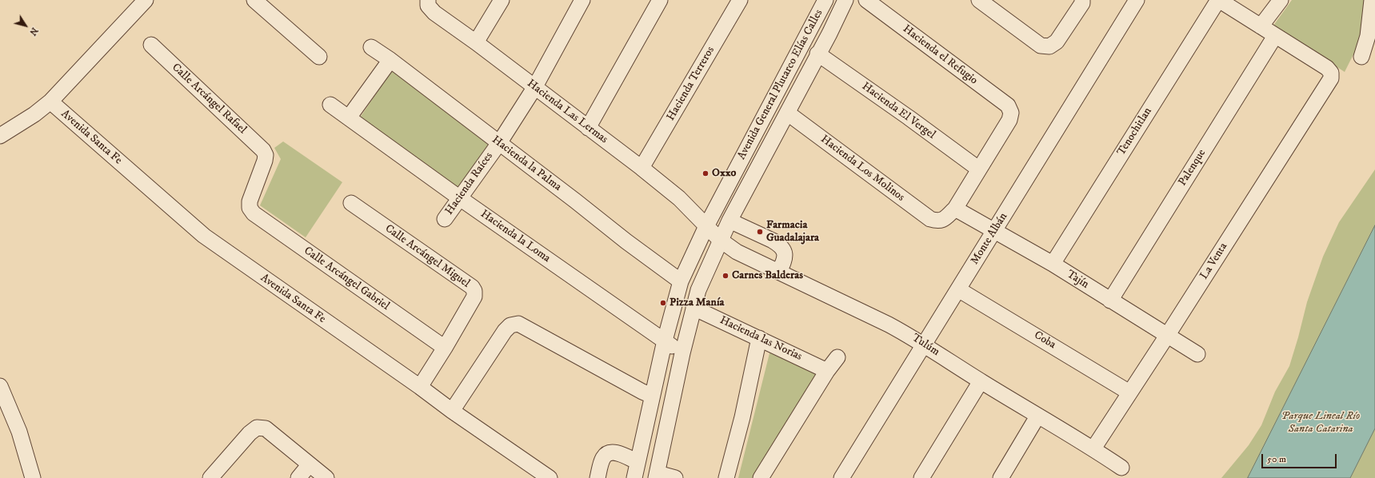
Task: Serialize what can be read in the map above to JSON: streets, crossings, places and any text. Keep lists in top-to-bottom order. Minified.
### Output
{"streets":{"street":["Hacienda el Refugio","Hacienda Terreros","Avenida General Plutarco Elías Calles","Calle Arcángel Rafael","Hacienda El Vergel","Hacienda Las Lermas","Tenochitlan","Avenida Santa Fe","Hacienda la Palma","Palenque","Hacienda Los Molinos","Hacienda Raíces","Hacienda la Loma","Monte Albán","Calle Arcángel Miguel","La Venta","Calle Arcángel Gabriel","Tajín","Hacienda las Norias","Coba","Tulúm"]},"crossings":[["Hacienda el Refugio","Hacienda El Vergel"],["Hacienda Terreros","Hacienda Las Lermas"],["Avenida General Plutarco Elías Calles","Hacienda El Vergel"],["Avenida General Plutarco Elías Calles","Hacienda Las Lermas"],["Avenida General Plutarco Elías Calles","Hacienda la Palma"],["Avenida General Plutarco Elías Calles","Hacienda Los Molinos"],["Avenida General Plutarco Elías Calles","Hacienda la Loma"],["Avenida General Plutarco Elías Calles","Hacienda las Norias"],["Avenida General Plutarco Elías Calles","Tulúm"],["Calle Arcángel Rafael","Calle Arcángel Gabriel"],["Hacienda Las Lermas","Hacienda Raíces"],["Hacienda Las Lermas","Tulúm"],["Tenochitlan","Tajín"],["Avenida Santa Fe","Calle Arcángel Miguel"],["Hacienda la Palma","Hacienda Raíces"],["Palenque","La Venta"],["Palenque","Tajín"],["Hacienda Los Molinos","Tajín"],["Hacienda Raíces","Hacienda la Loma"],["Monte Albán","Tajín"],["Monte Albán","Coba"],["Monte Albán","Tulúm"],["Calle Arcángel Miguel","Calle Arcángel Gabriel"],["La Venta","Tajín"],["La Venta","Coba"],["La Venta","Tulúm"]],"parks":["Parque Lineal Río Santa Catarina"],"places":["Oxxo","Farmacia Guadalajara","Carnes Balderas","Pizza Manía"],"scale_bar":"50 m","north":"bottom right"}
